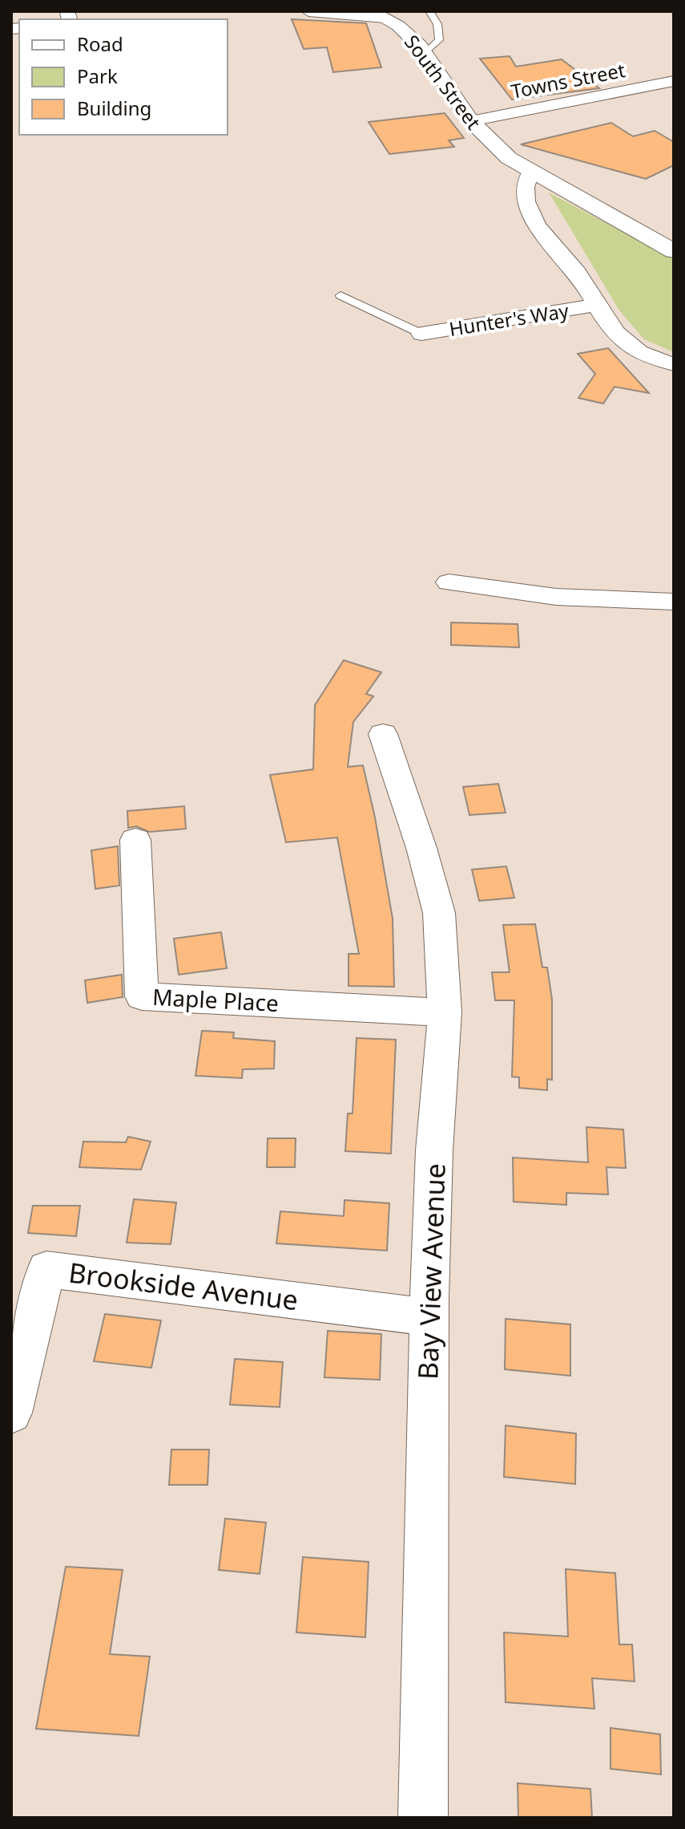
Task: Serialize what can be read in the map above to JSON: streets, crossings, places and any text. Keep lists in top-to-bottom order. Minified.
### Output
{"streets":{"street":["Towns Street","South Street","Hunter's Way","Maple Place","Bay View Avenue","Brookside Avenue"]},"crossings":[["Towns Street","South Street"],["Maple Place","Bay View Avenue"],["Bay View Avenue","Brookside Avenue"]],"legend":["Road","Park","Building"]}
